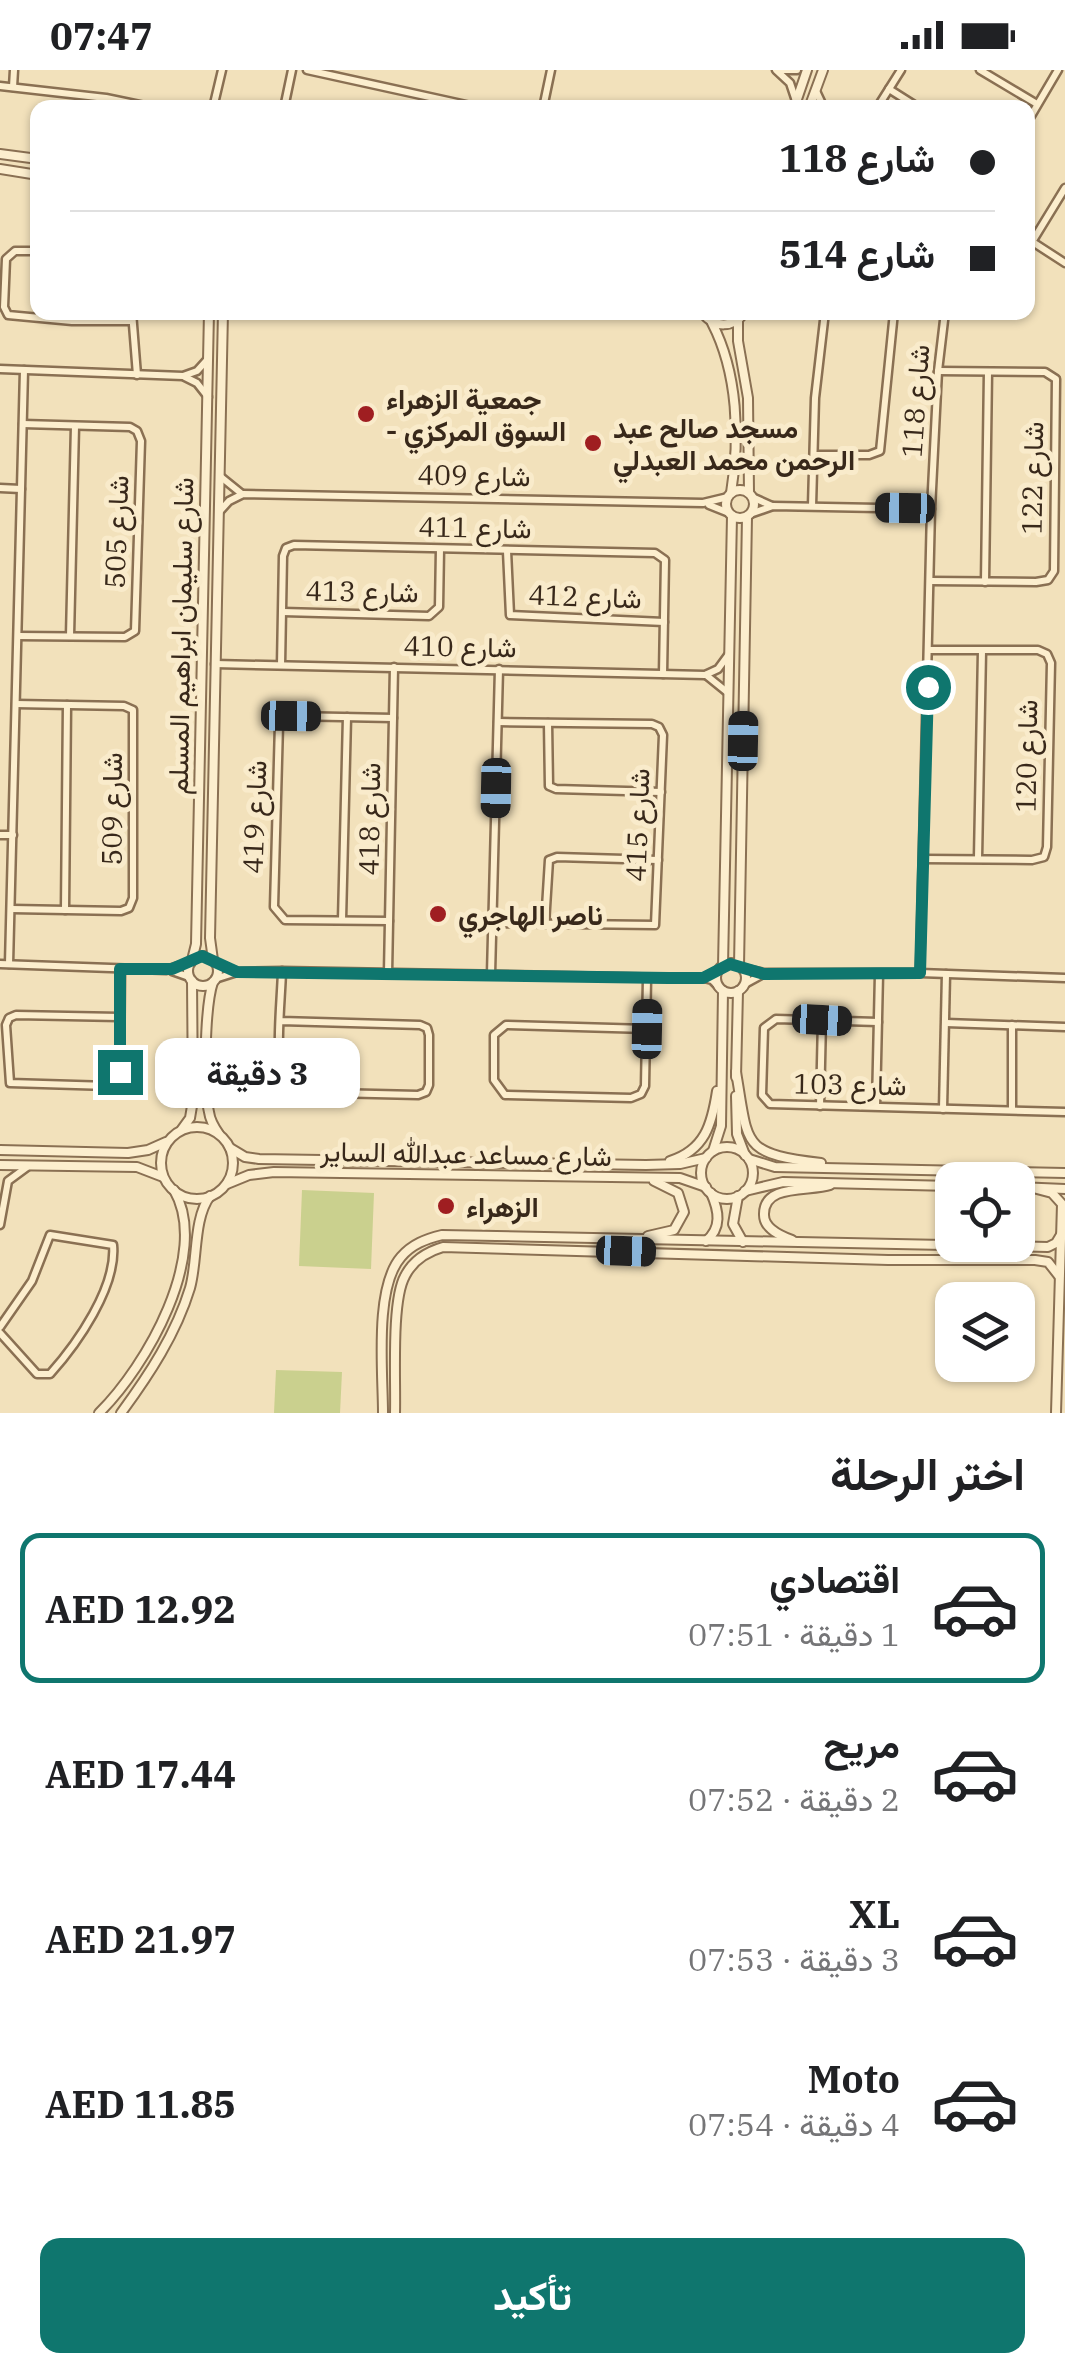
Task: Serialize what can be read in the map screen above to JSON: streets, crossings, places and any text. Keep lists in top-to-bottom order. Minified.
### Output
{"streets":{"street":["شارع 118","شارع 409","شارع 122","شارع 411","شارع 505","شارع 413","شارع 412","شارع سليمان ابراهيم المسلم","شارع 410","شارع 120","شارع 509","شارع 419","شارع 418","شارع 415","شارع 103","شارع مساعد عبدالله الساير"]},"crossings":[["شارع 118","شارع 122"],["شارع 118","شارع 120"],["شارع 411","شارع 413"],["شارع 411","شارع 412"],["شارع 411","شارع 410"],["شارع سليمان ابراهيم المسلم","شارع 410"],["شارع 410","شارع 418"],["شارع 419","شارع 418"]],"places":["جمعية الزهراء - السوق المركزي","مسجد صالح عبد الرحمن محمد العبدلي","ناصر الهاجري","الزهراء"],"page":{"status":"07:47","banner":["شارع 118","شارع 514"],"bubble":"3 دقيقة","heading":"اختر الرحلة","list":[{"name":"اقتصادي","note":"1 دقيقة · 07:51","value":"AED 12.92"},{"name":"مريح","note":"2 دقيقة · 07:52","value":"AED 17.44"},{"name":"XL","note":"3 دقيقة · 07:53","value":"AED 21.97"},{"name":"Moto","note":"4 دقيقة · 07:54","value":"AED 11.85"}],"buttons":"تأكيد"}}
